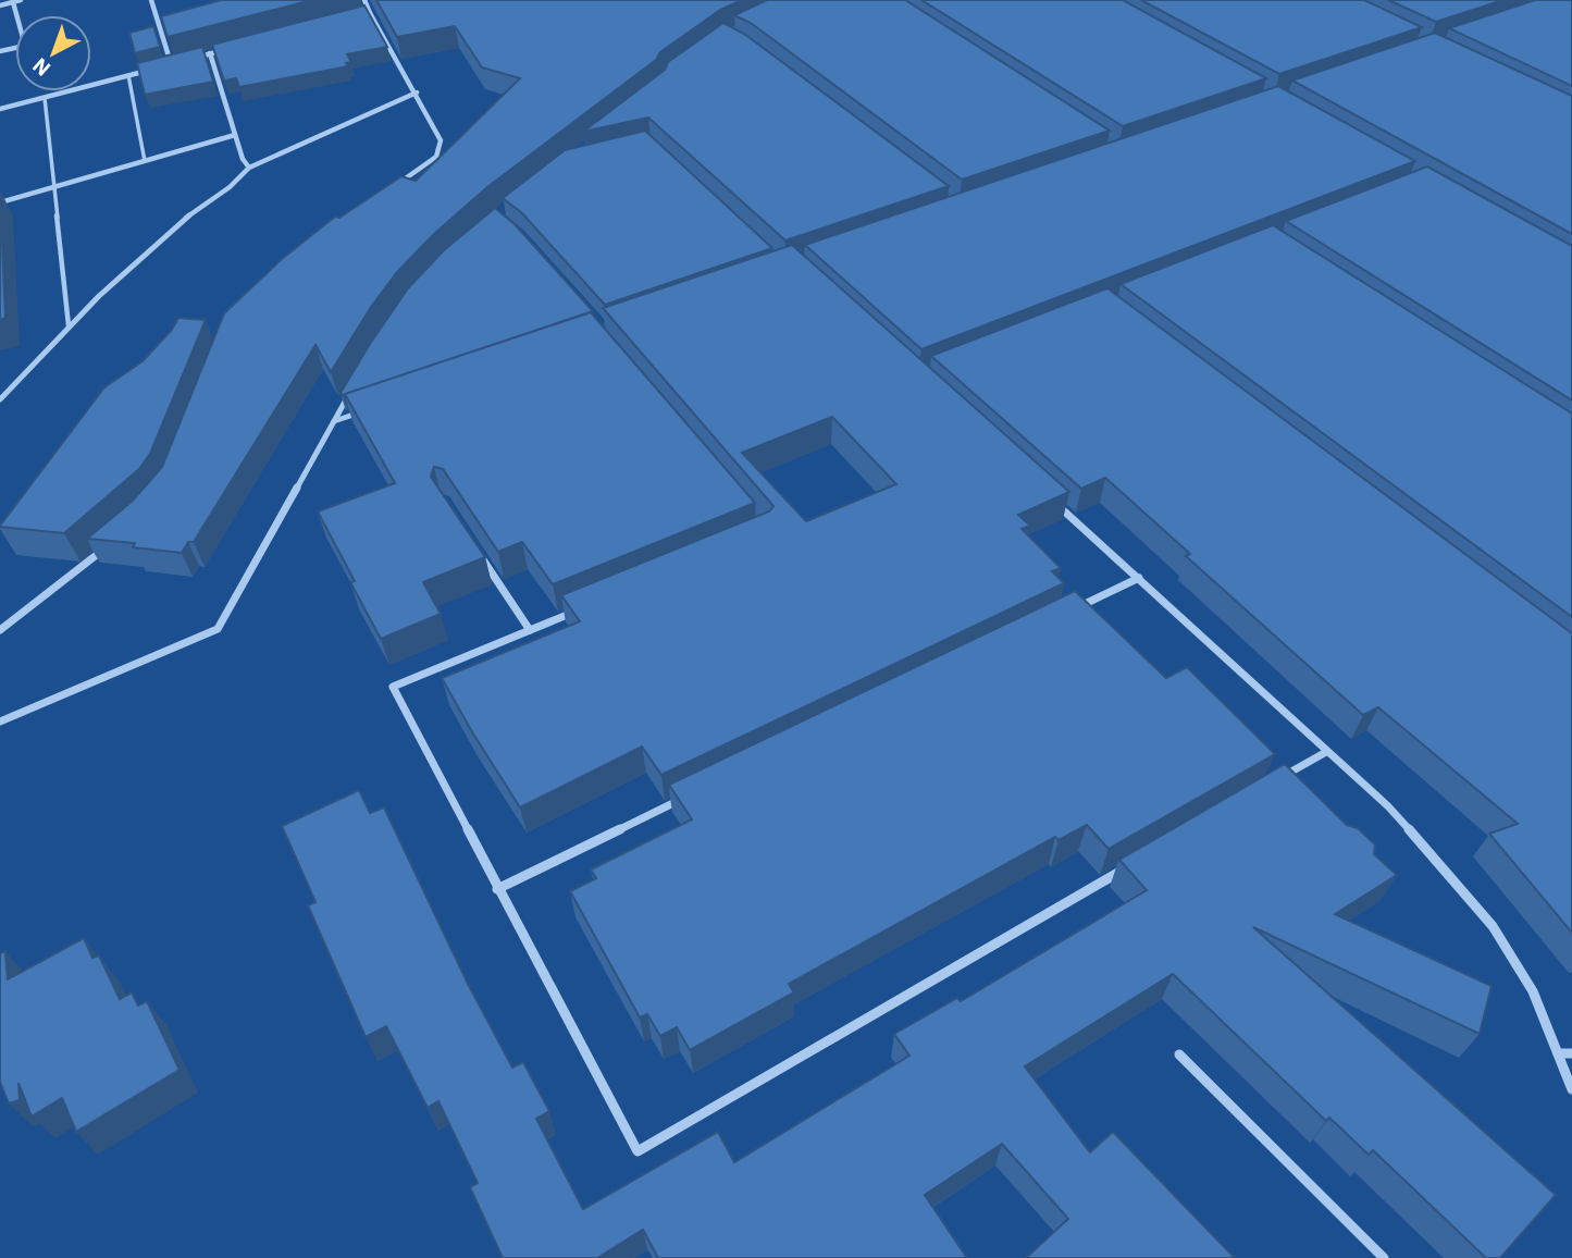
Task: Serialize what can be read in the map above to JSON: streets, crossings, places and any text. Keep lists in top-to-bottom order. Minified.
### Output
{"north":"bottom left"}
